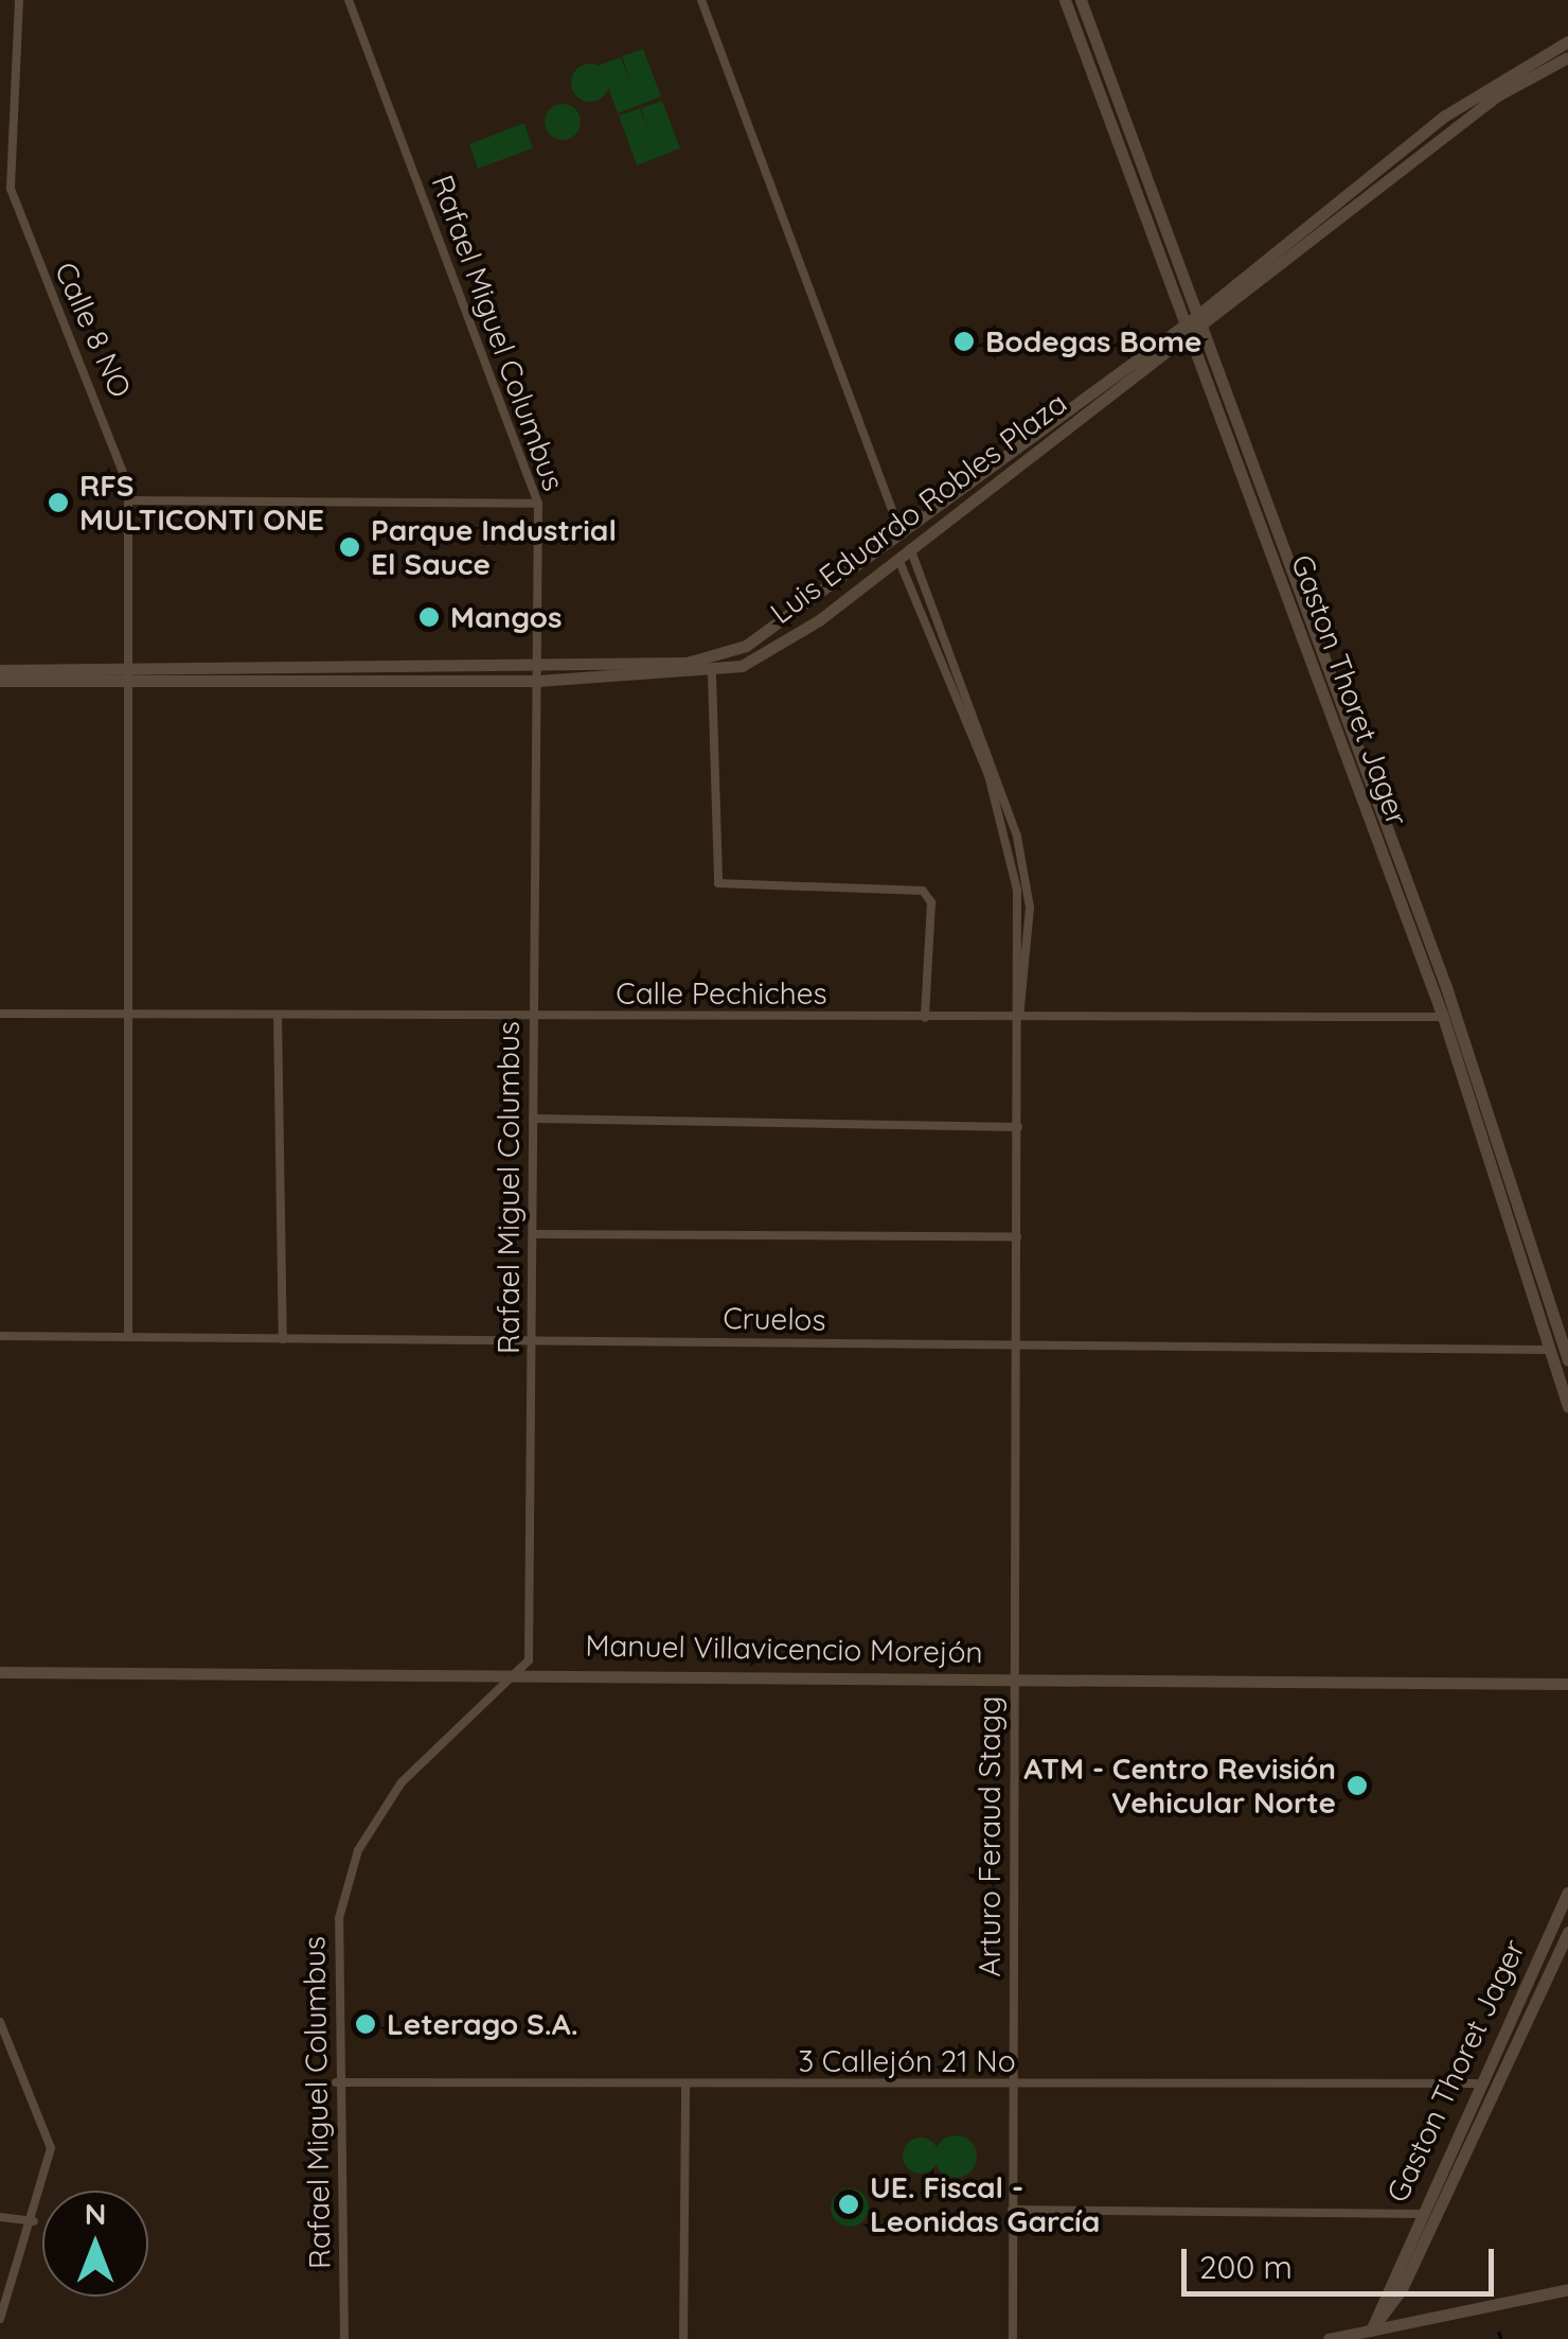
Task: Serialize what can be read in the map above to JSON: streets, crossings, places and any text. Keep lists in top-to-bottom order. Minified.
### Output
{"streets":{"street":["Calle 8 NO","Rafael Miguel Columbus","Luis Eduardo Robles Plaza","Gaston Thoret Jager","Calle Pechiches","Cruelos","Manuel Villavicencio Morejón","Arturo Feraud Stagg","3 Callejón 21 No"]},"crossings":[["Calle 8 NO","Luis Eduardo Robles Plaza"],["Rafael Miguel Columbus","Luis Eduardo Robles Plaza"],["Rafael Miguel Columbus","Calle Pechiches"],["Rafael Miguel Columbus","Cruelos"],["Rafael Miguel Columbus","Manuel Villavicencio Morejón"],["Rafael Miguel Columbus","3 Callejón 21 No"],["Luis Eduardo Robles Plaza","Gaston Thoret Jager"],["Luis Eduardo Robles Plaza","Arturo Feraud Stagg"],["Gaston Thoret Jager","Calle Pechiches"],["Gaston Thoret Jager","Cruelos"],["Gaston Thoret Jager","3 Callejón 21 No"],["Calle Pechiches","Arturo Feraud Stagg"],["Cruelos","Arturo Feraud Stagg"],["Manuel Villavicencio Morejón","Arturo Feraud Stagg"],["Arturo Feraud Stagg","3 Callejón 21 No"]],"places":["Bodegas Bome","RFS MULTICONTI ONE","Parque Industrial El Sauce","Mangos","ATM - Centro Revisión Vehicular Norte","Leterago S.A.","UE. Fiscal - Leonidas García"],"scale_bar":"200 m","north":"top"}
